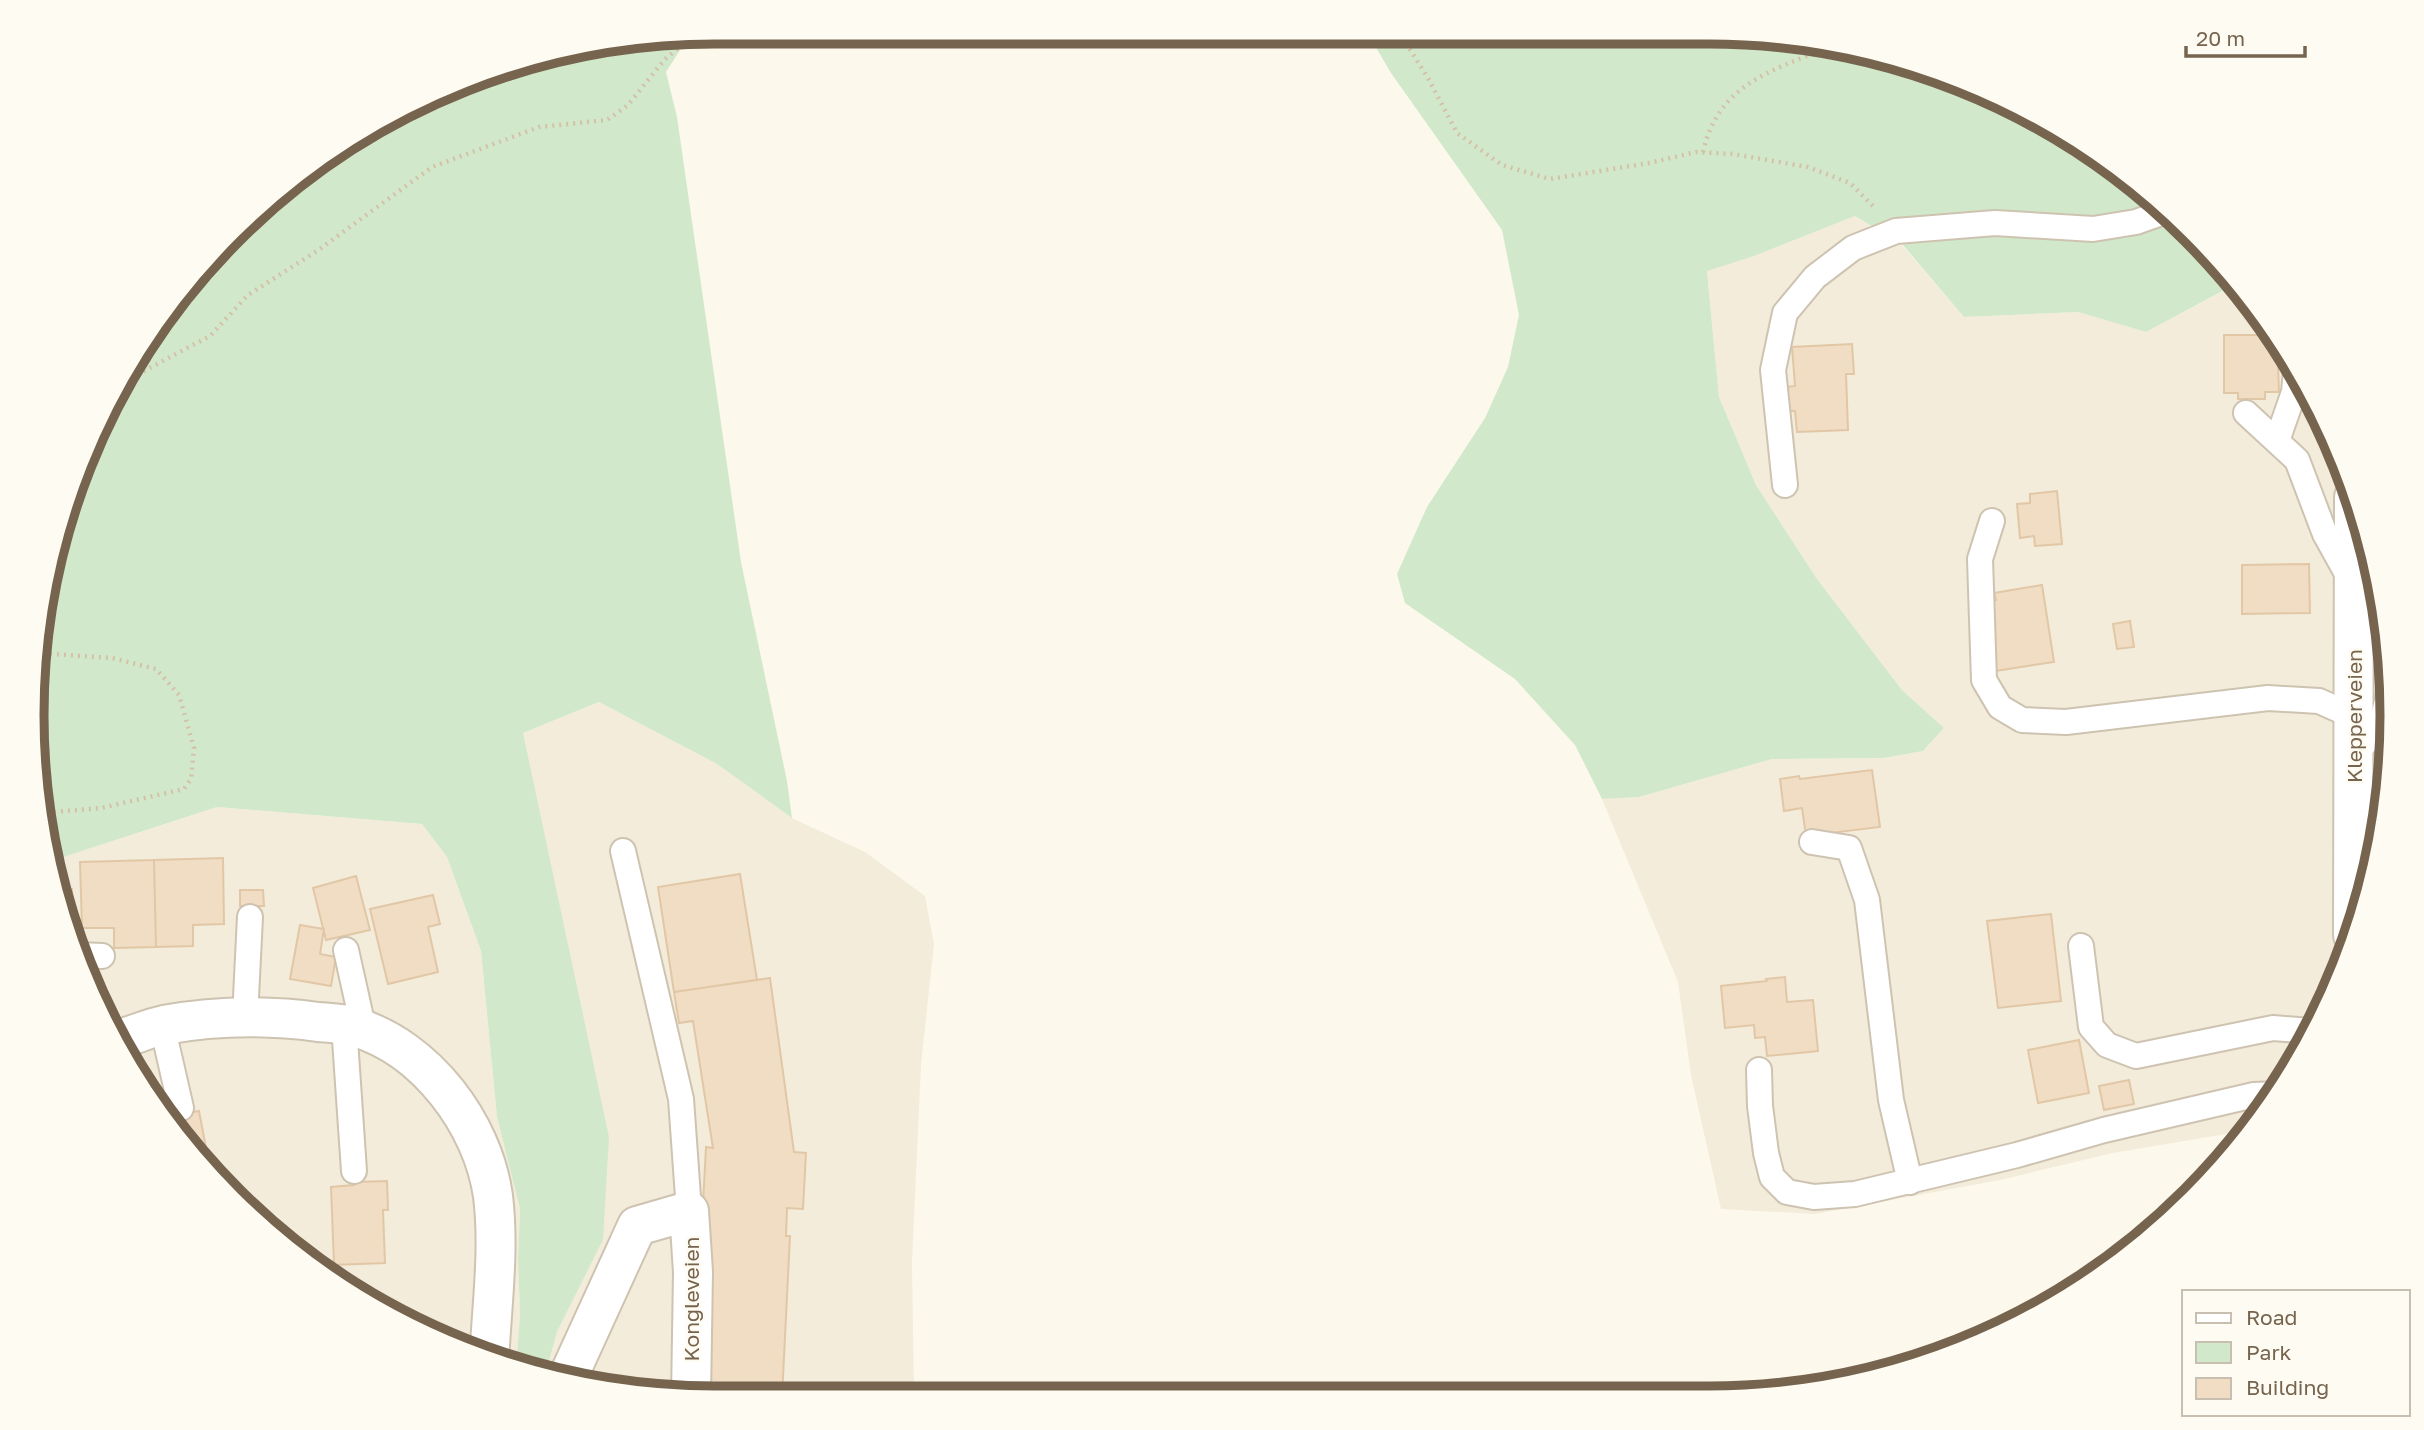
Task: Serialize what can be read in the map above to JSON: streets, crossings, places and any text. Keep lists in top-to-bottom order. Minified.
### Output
{"streets":{"street":["Klepperveien","Kongleveien"]},"legend":["Road","Park","Building"],"scale_bar":"20 m"}
